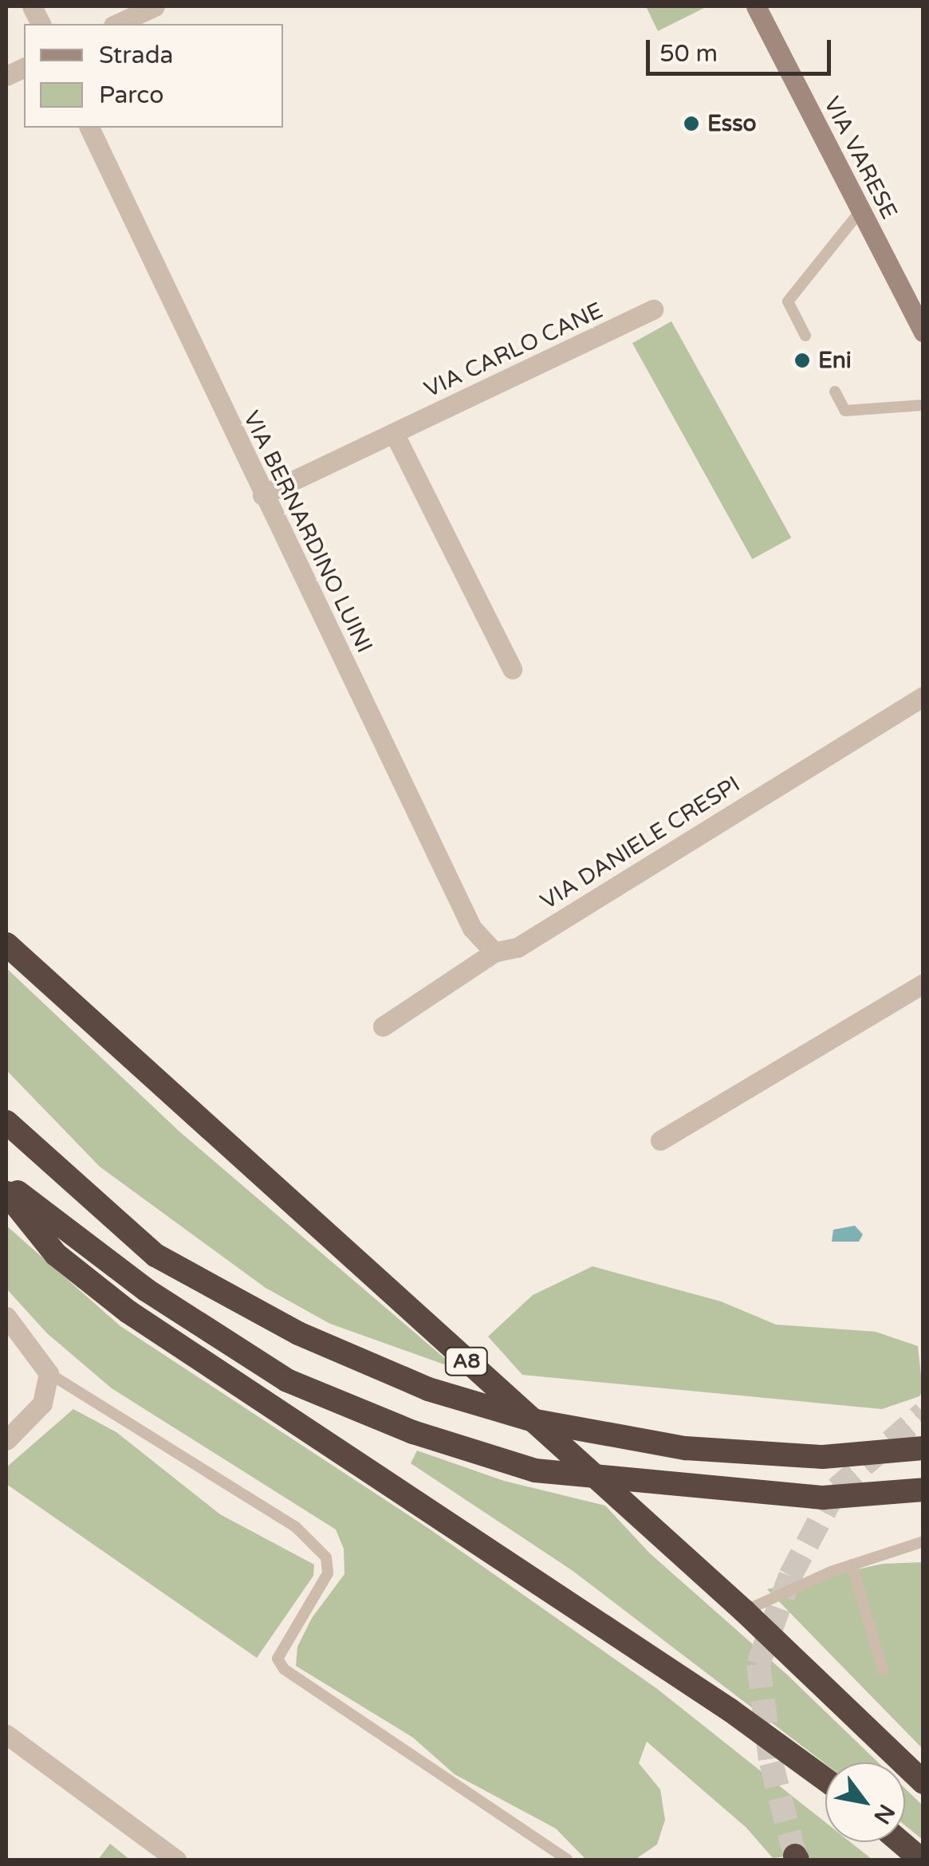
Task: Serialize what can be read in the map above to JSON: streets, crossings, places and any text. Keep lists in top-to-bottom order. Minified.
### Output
{"streets":{"highway":["A8"],"main road":["VIA VARESE"],"street":["VIA CARLO CANE","VIA BERNARDINO LUINI","VIA DANIELE CRESPI"]},"crossings":[["VIA CARLO CANE","VIA BERNARDINO LUINI"],["VIA BERNARDINO LUINI","VIA DANIELE CRESPI"]],"places":["Esso","Eni"],"legend":["Strada","Parco"],"scale_bar":"50 m","north":"bottom right"}
